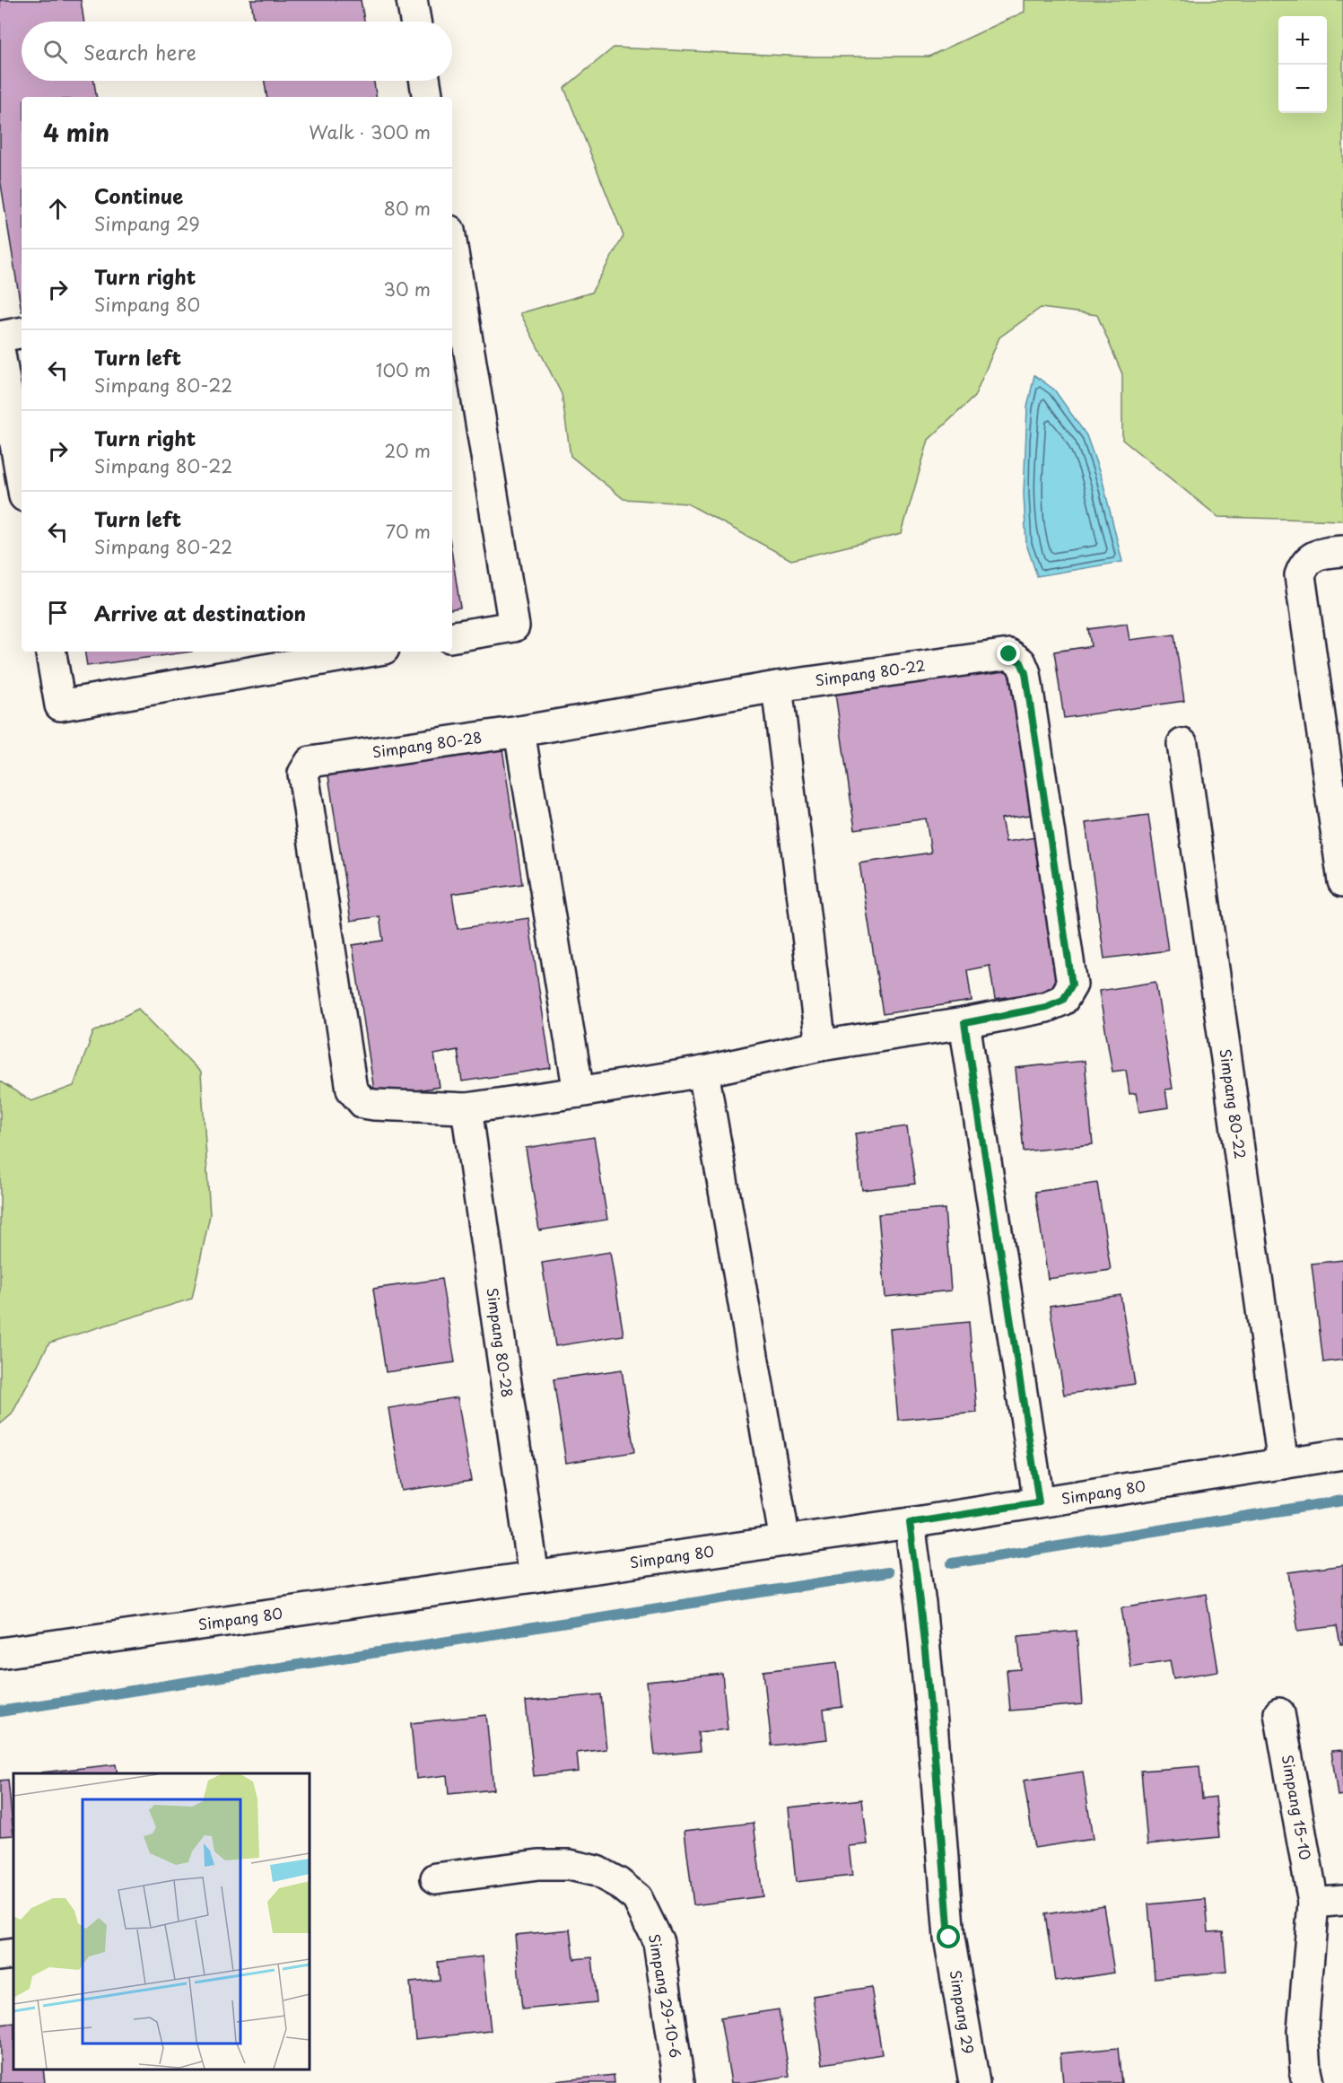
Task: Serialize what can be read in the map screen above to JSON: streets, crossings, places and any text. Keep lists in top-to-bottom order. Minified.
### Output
{"streets":{"street":["Simpang 80-22","Simpang 80-28","Simpang 80","Simpang 15-10","Simpang 29-10-6","Simpang 29"]},"crossings":[["Simpang 80-22","Simpang 80-28"],["Simpang 80-22","Simpang 80"],["Simpang 80-28","Simpang 80"],["Simpang 80","Simpang 29"]],"page":{"map_buttons":["+","−"],"search":"Search here","heading":["4 min","Walk · 300 m"],"list":[["Continue","Simpang 29","80 m"],["Turn right","Simpang 80","30 m"],["Turn left","Simpang 80-22","100 m"],["Turn right","Simpang 80-22","20 m"],["Turn left","Simpang 80-22","70 m"],"Arrive at destination"]}}
